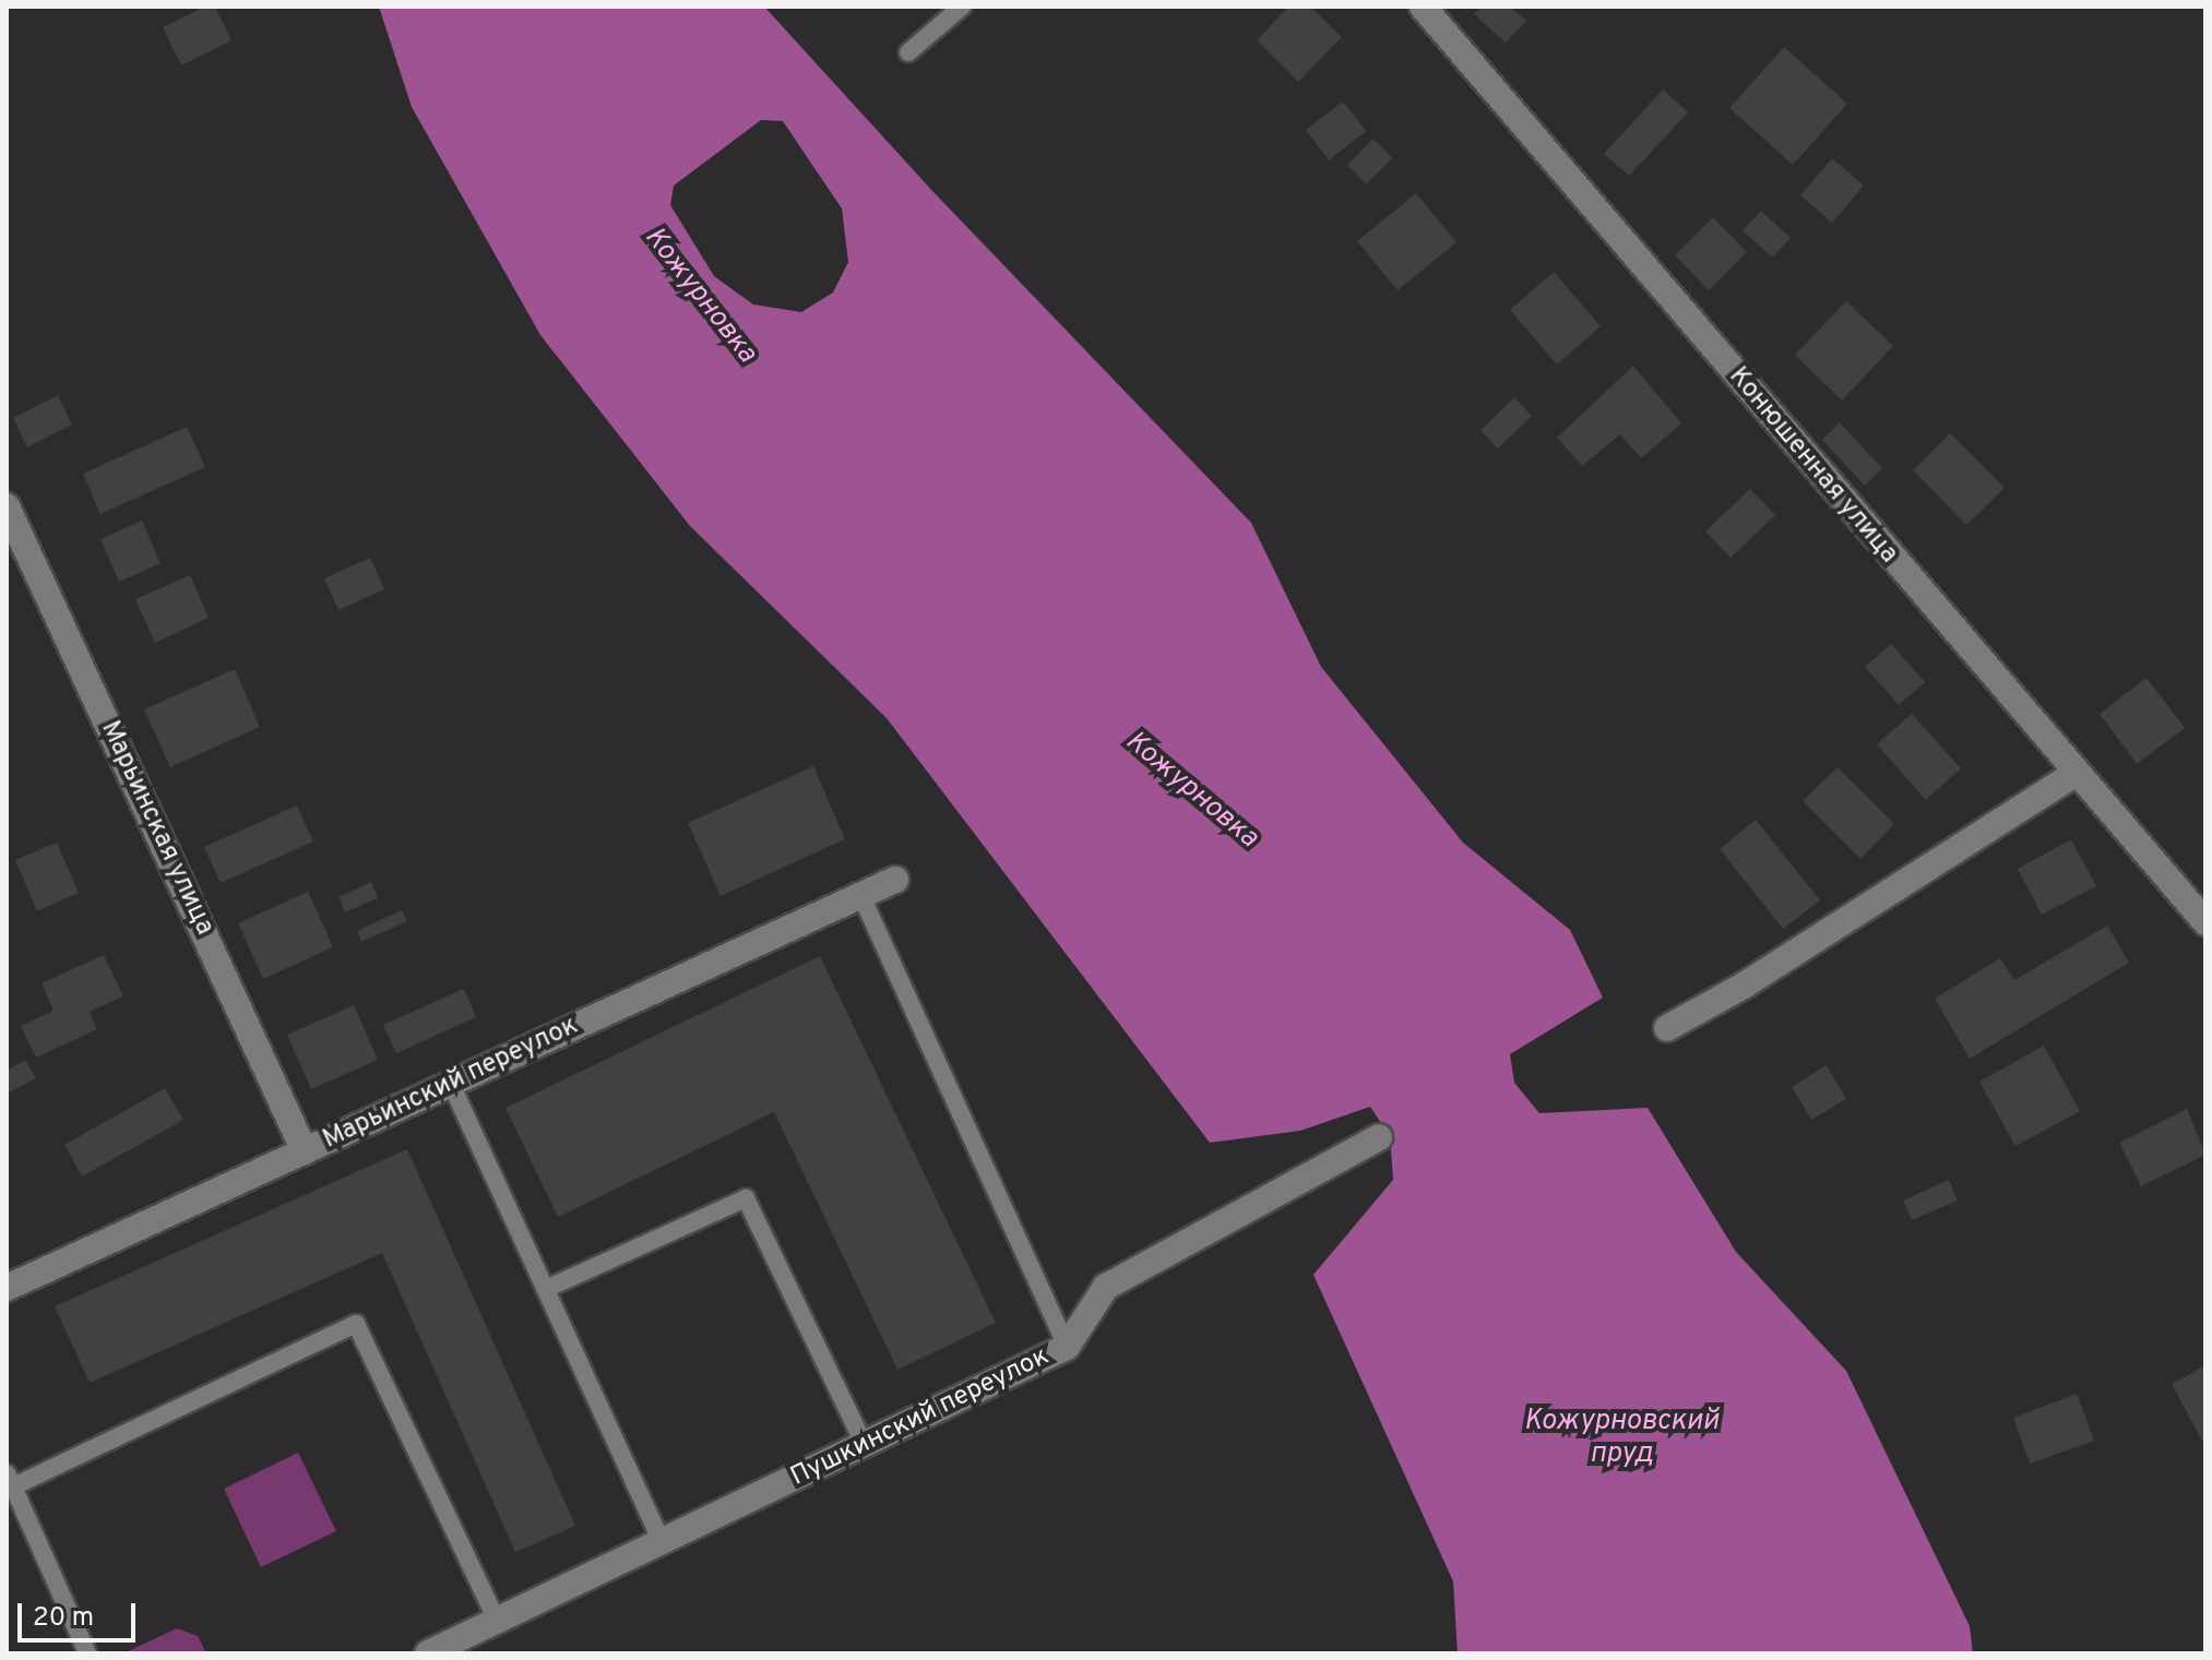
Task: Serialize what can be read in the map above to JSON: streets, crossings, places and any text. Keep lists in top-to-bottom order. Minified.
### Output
{"streets":{"street":["Конюшенная улица","Марьинская улица","Марьинский переулок","Пушкинский переулок"]},"crossings":[["Марьинская улица","Марьинский переулок"]],"water":["Кожурновка","Кожурновский пруд"],"scale_bar":"20 m"}
